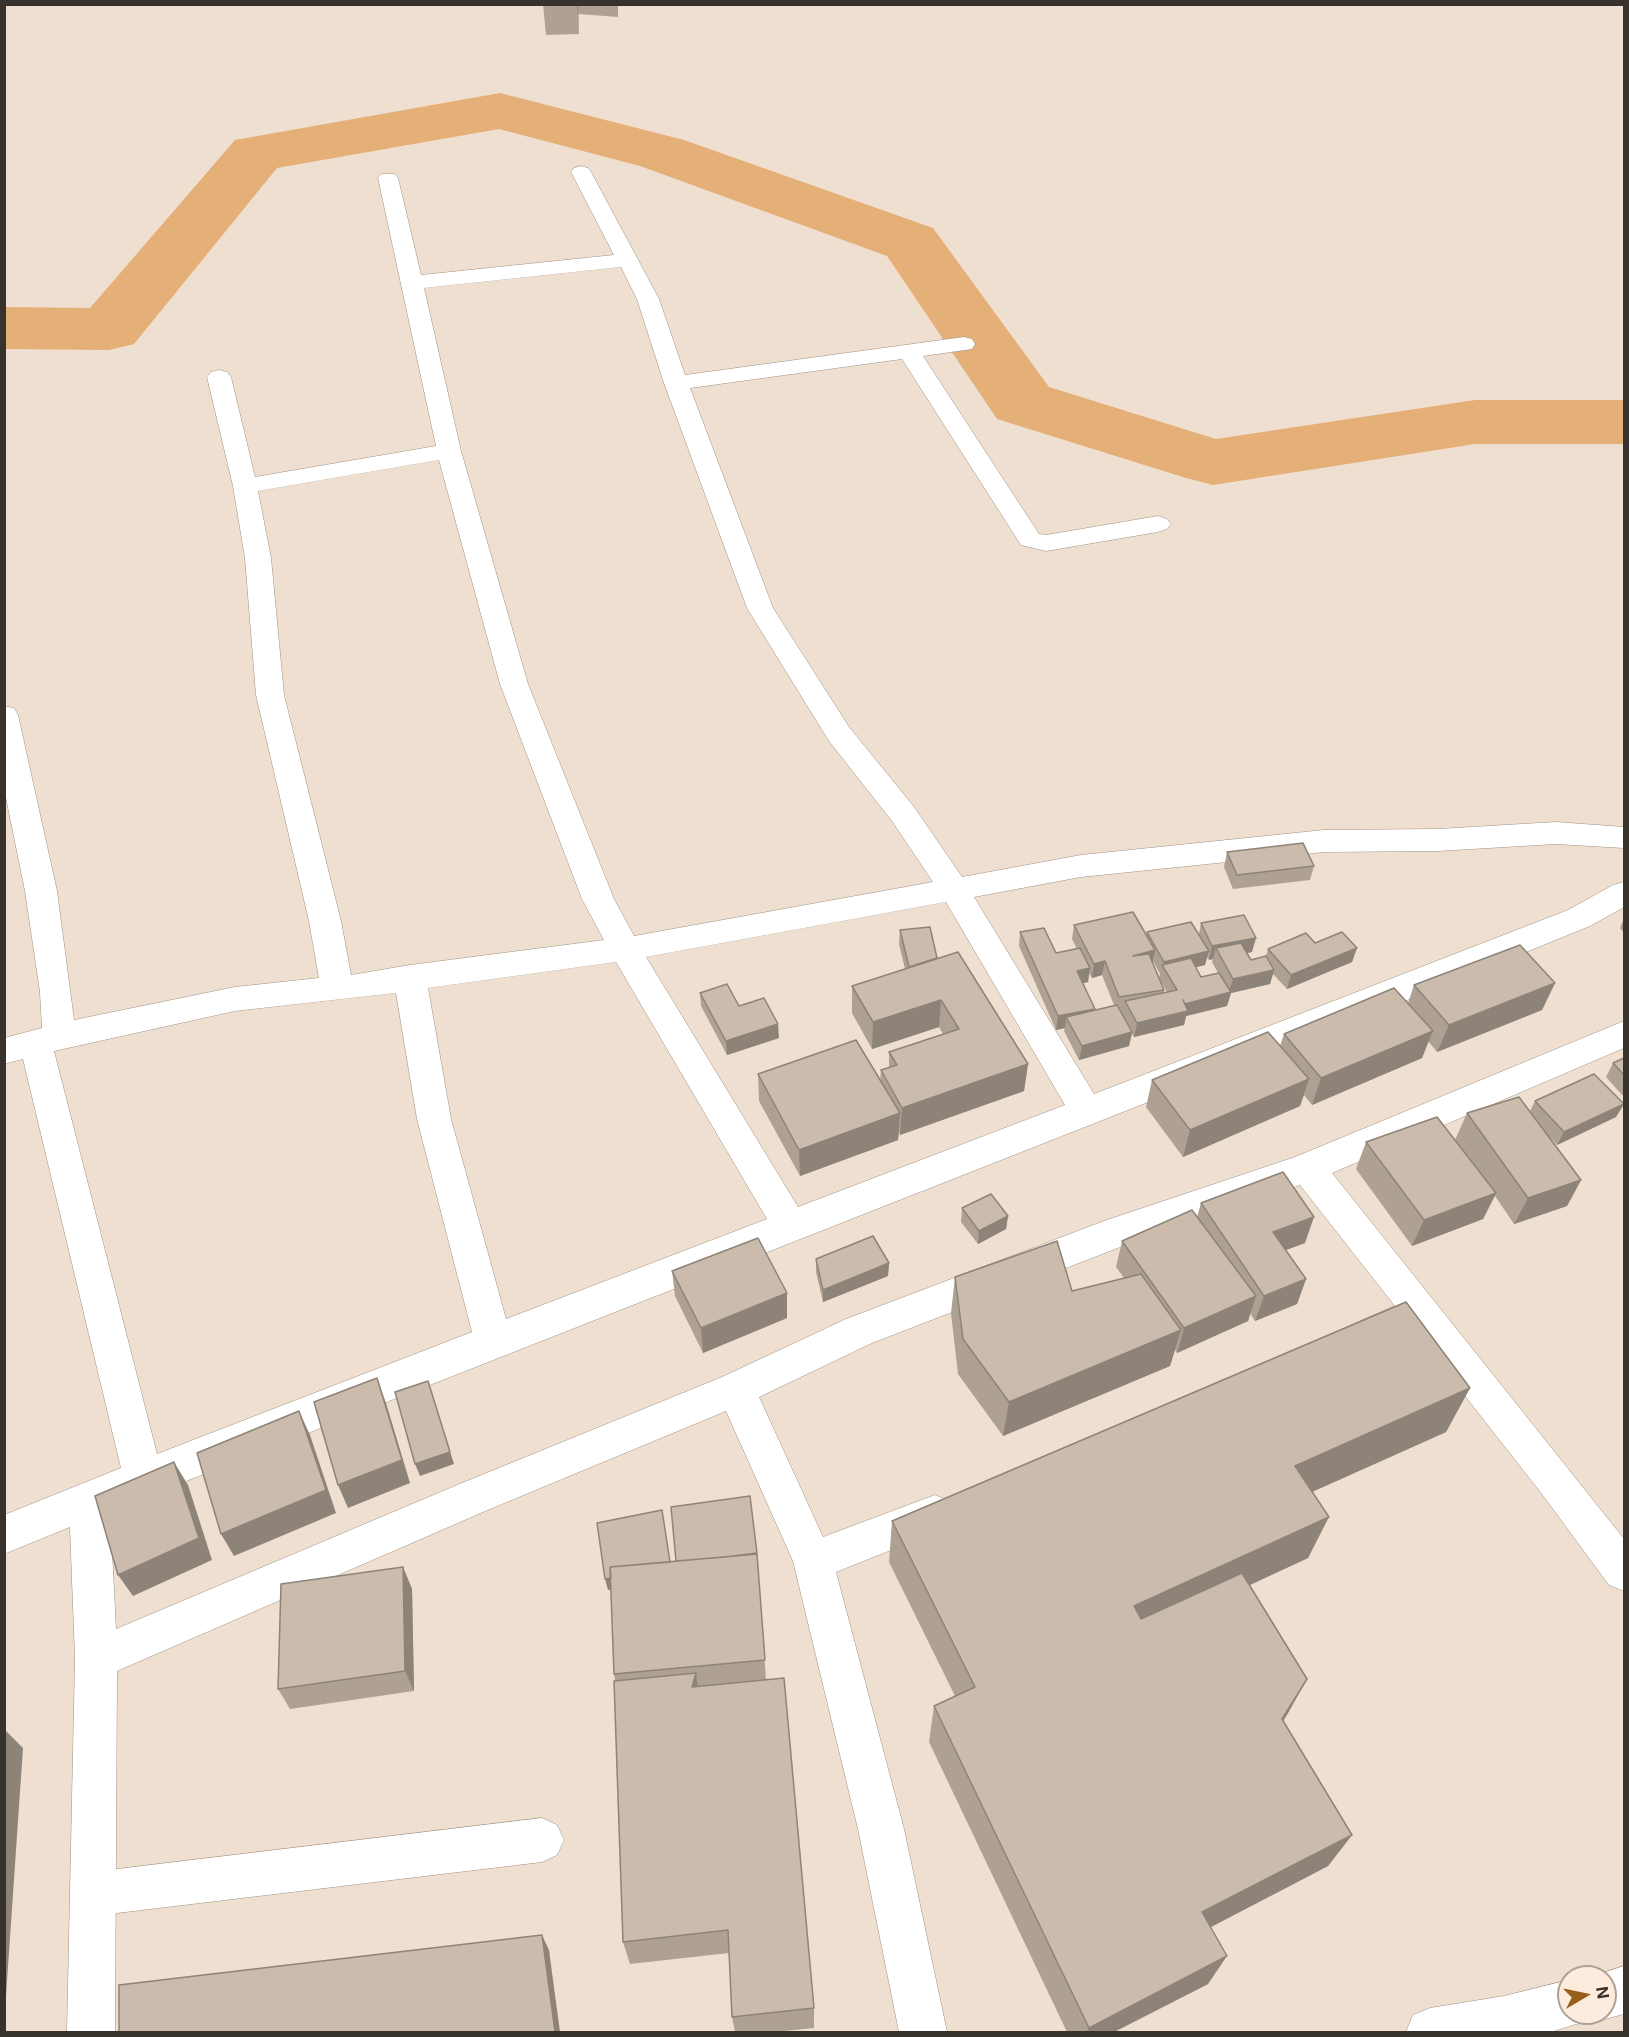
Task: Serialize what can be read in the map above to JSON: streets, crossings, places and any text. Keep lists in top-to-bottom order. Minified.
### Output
{"north":"right"}
